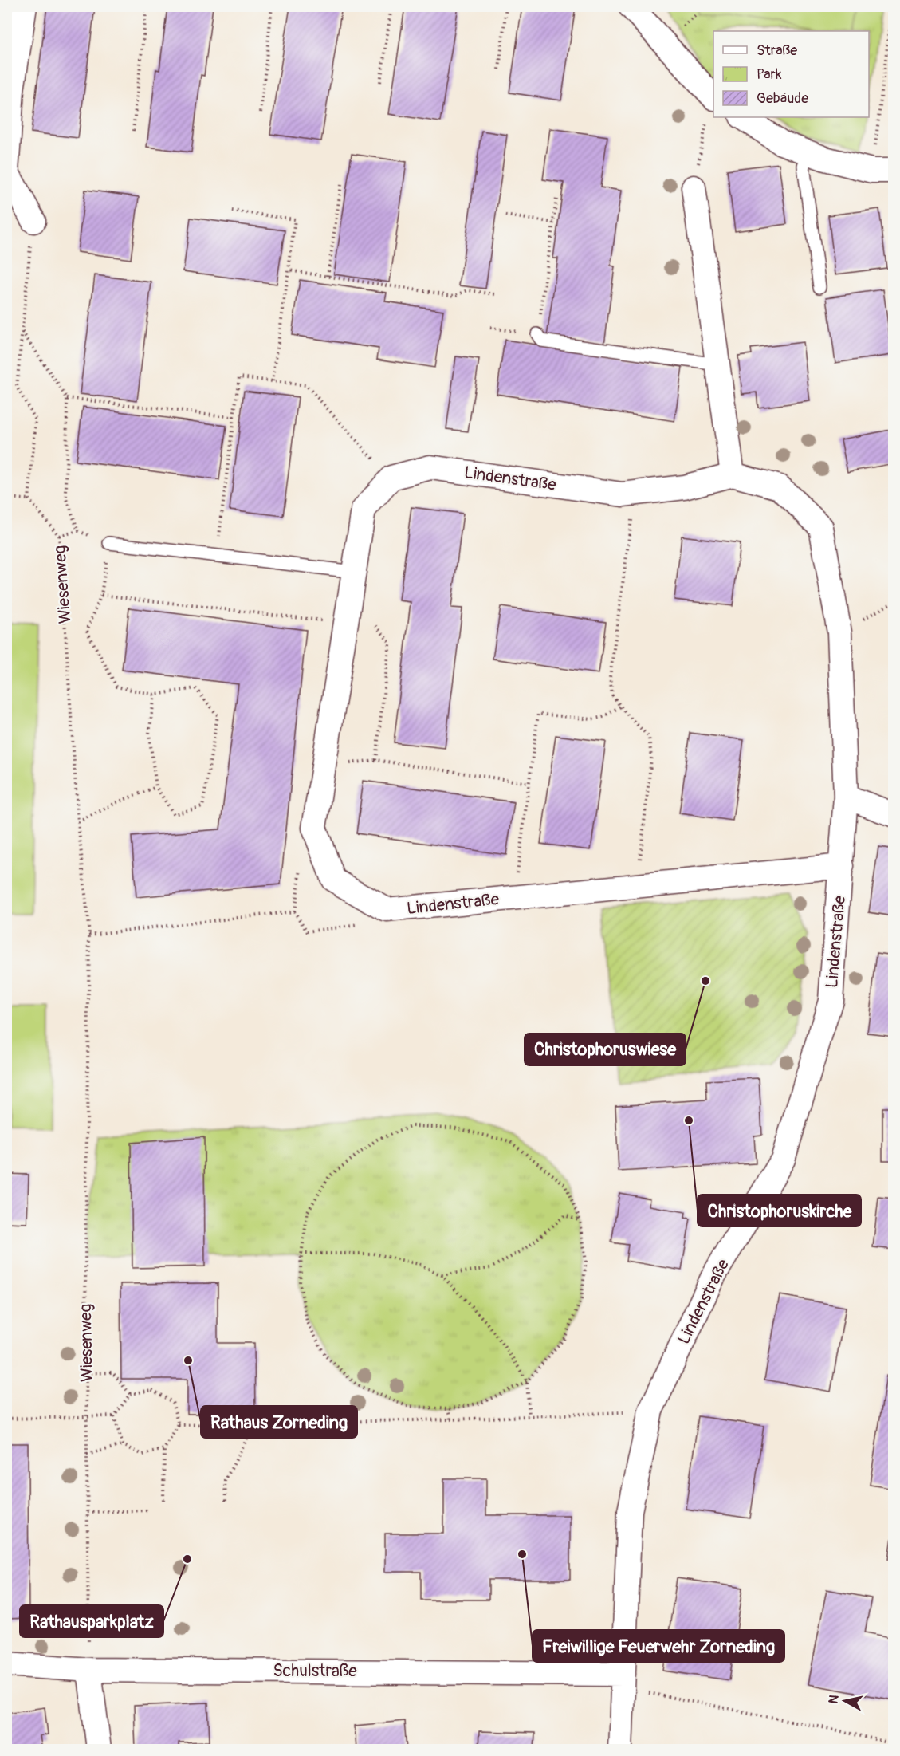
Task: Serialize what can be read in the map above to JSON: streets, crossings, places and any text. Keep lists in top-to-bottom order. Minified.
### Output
{"streets":{"street":["Lindenstraße","Schulstraße"],"path":["Wiesenweg"]},"crossings":[["Lindenstraße","Schulstraße"],["Wiesenweg","Schulstraße"]],"places":["Christophoruswiese","Christophoruskirche","Rathaus Zorneding","Freiwillige Feuerwehr Zorneding","Rathausparkplatz"],"legend":["Straße","Park","Gebäude"],"north":"left"}
